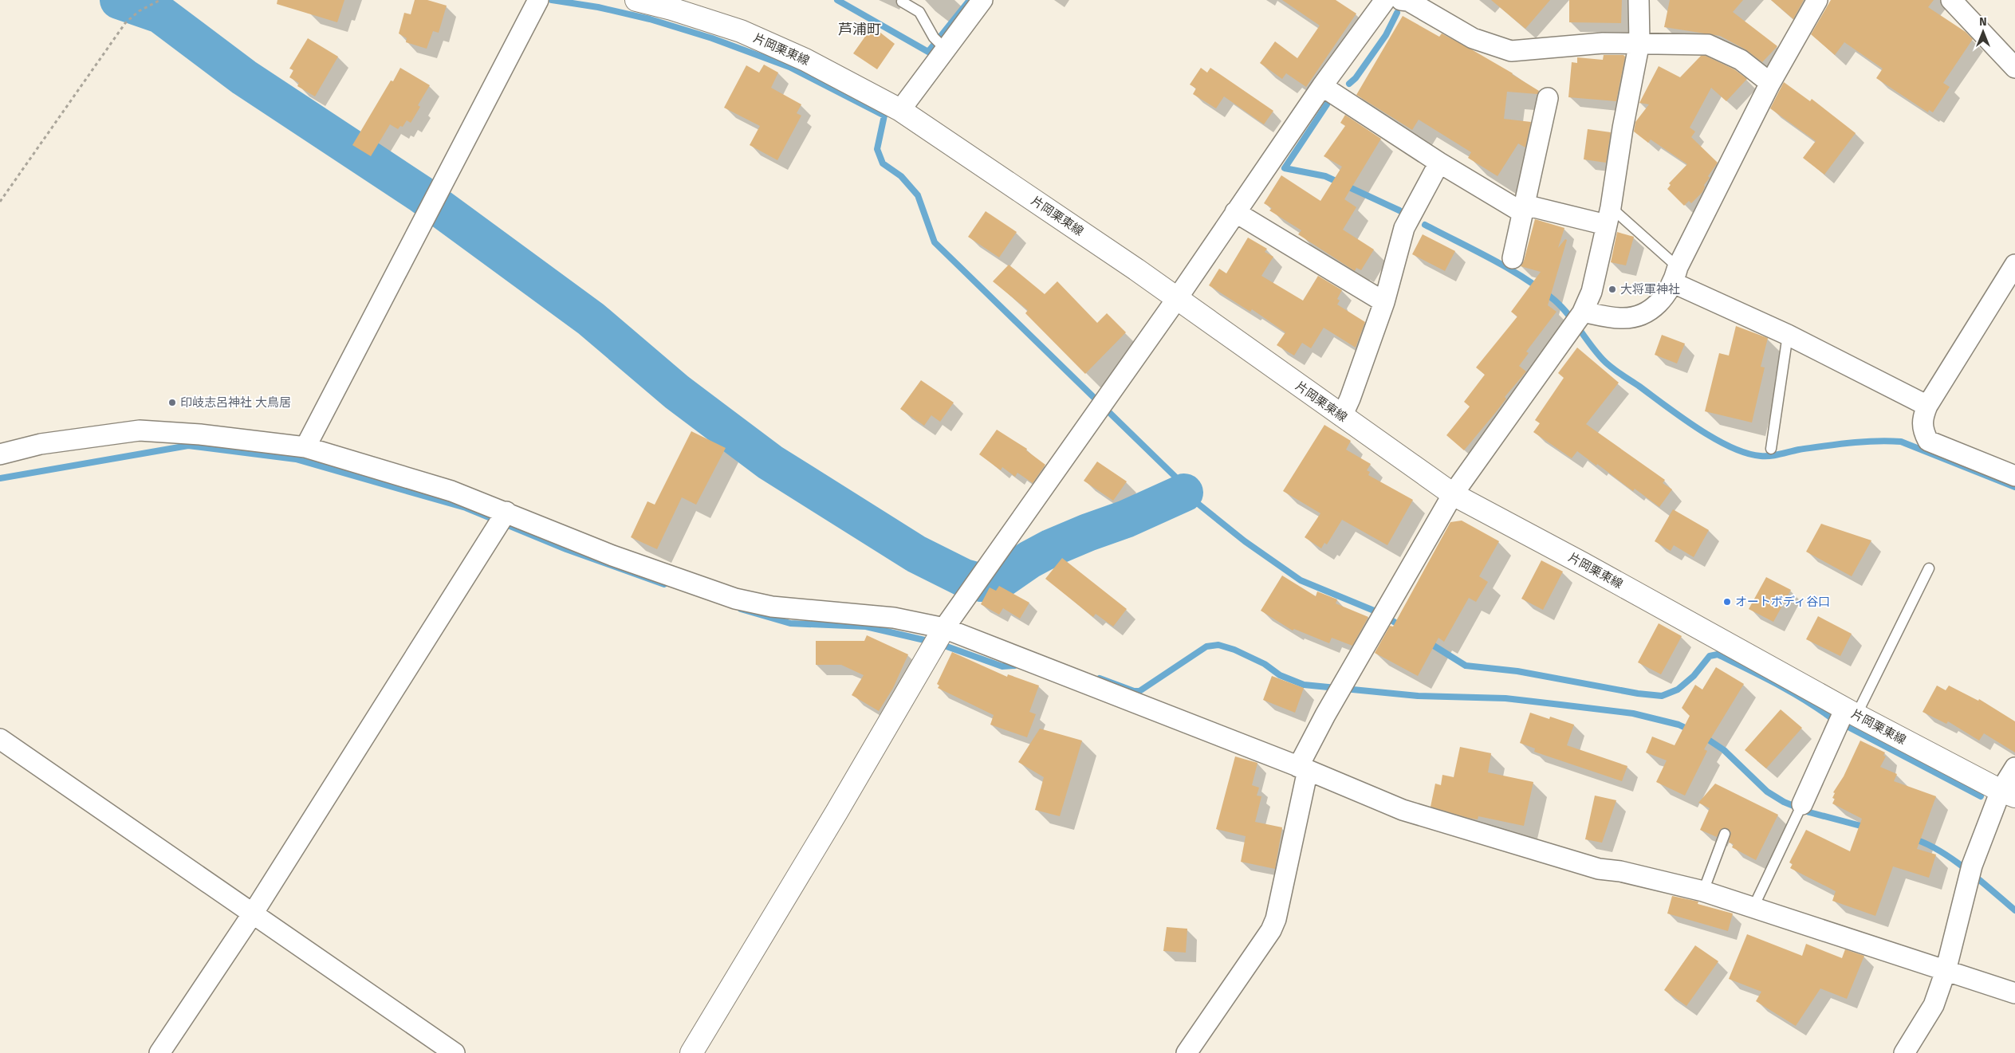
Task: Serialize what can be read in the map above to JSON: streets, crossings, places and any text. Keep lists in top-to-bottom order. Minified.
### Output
{"streets":{"main road":["片岡栗東線"]},"districts":["芦浦町"],"places":["大将軍神社","印岐志呂神社 大鳥居","オートボディ谷口"],"north":"top"}
